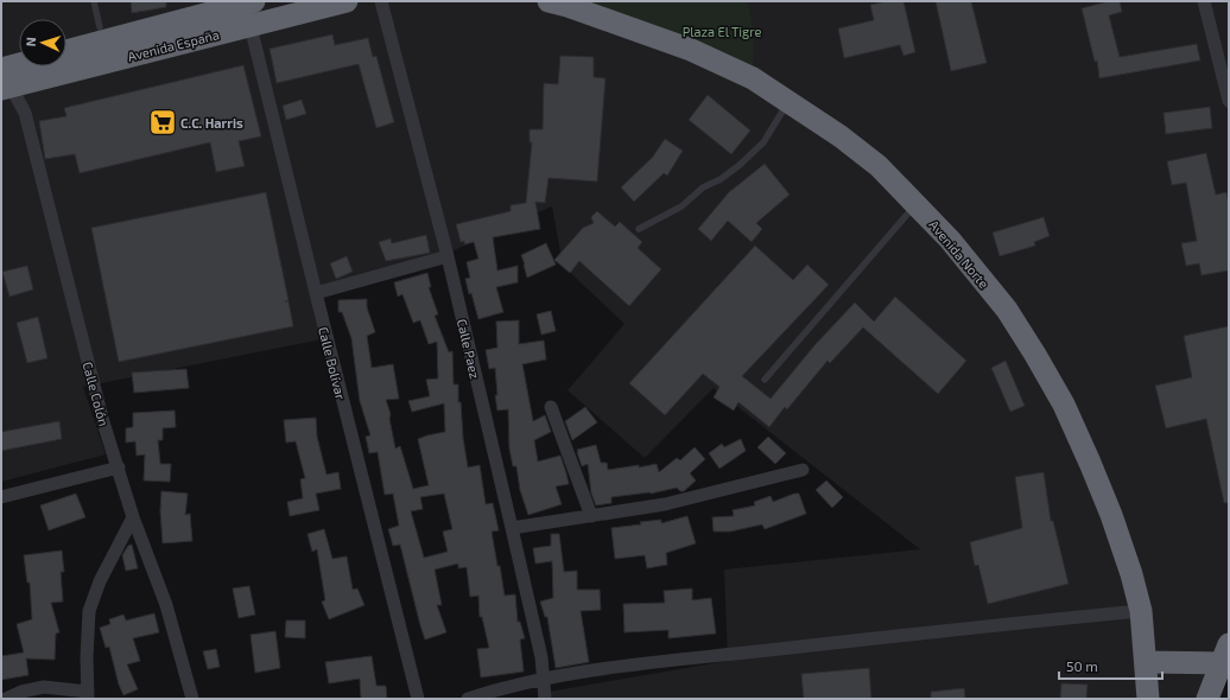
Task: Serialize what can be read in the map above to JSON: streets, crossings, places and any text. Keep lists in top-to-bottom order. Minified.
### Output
{"streets":{"highway":["Avenida España","Avenida Norte"],"street":["Calle Paez","Calle Bolívar","Calle Colón"]},"crossings":[["Avenida España","Calle Bolívar"],["Avenida España","Calle Colón"]],"parks":["Plaza El Tigre"],"places":{"supermarket":["C.C. Harris"]},"scale_bar":"50 m","north":"left"}
